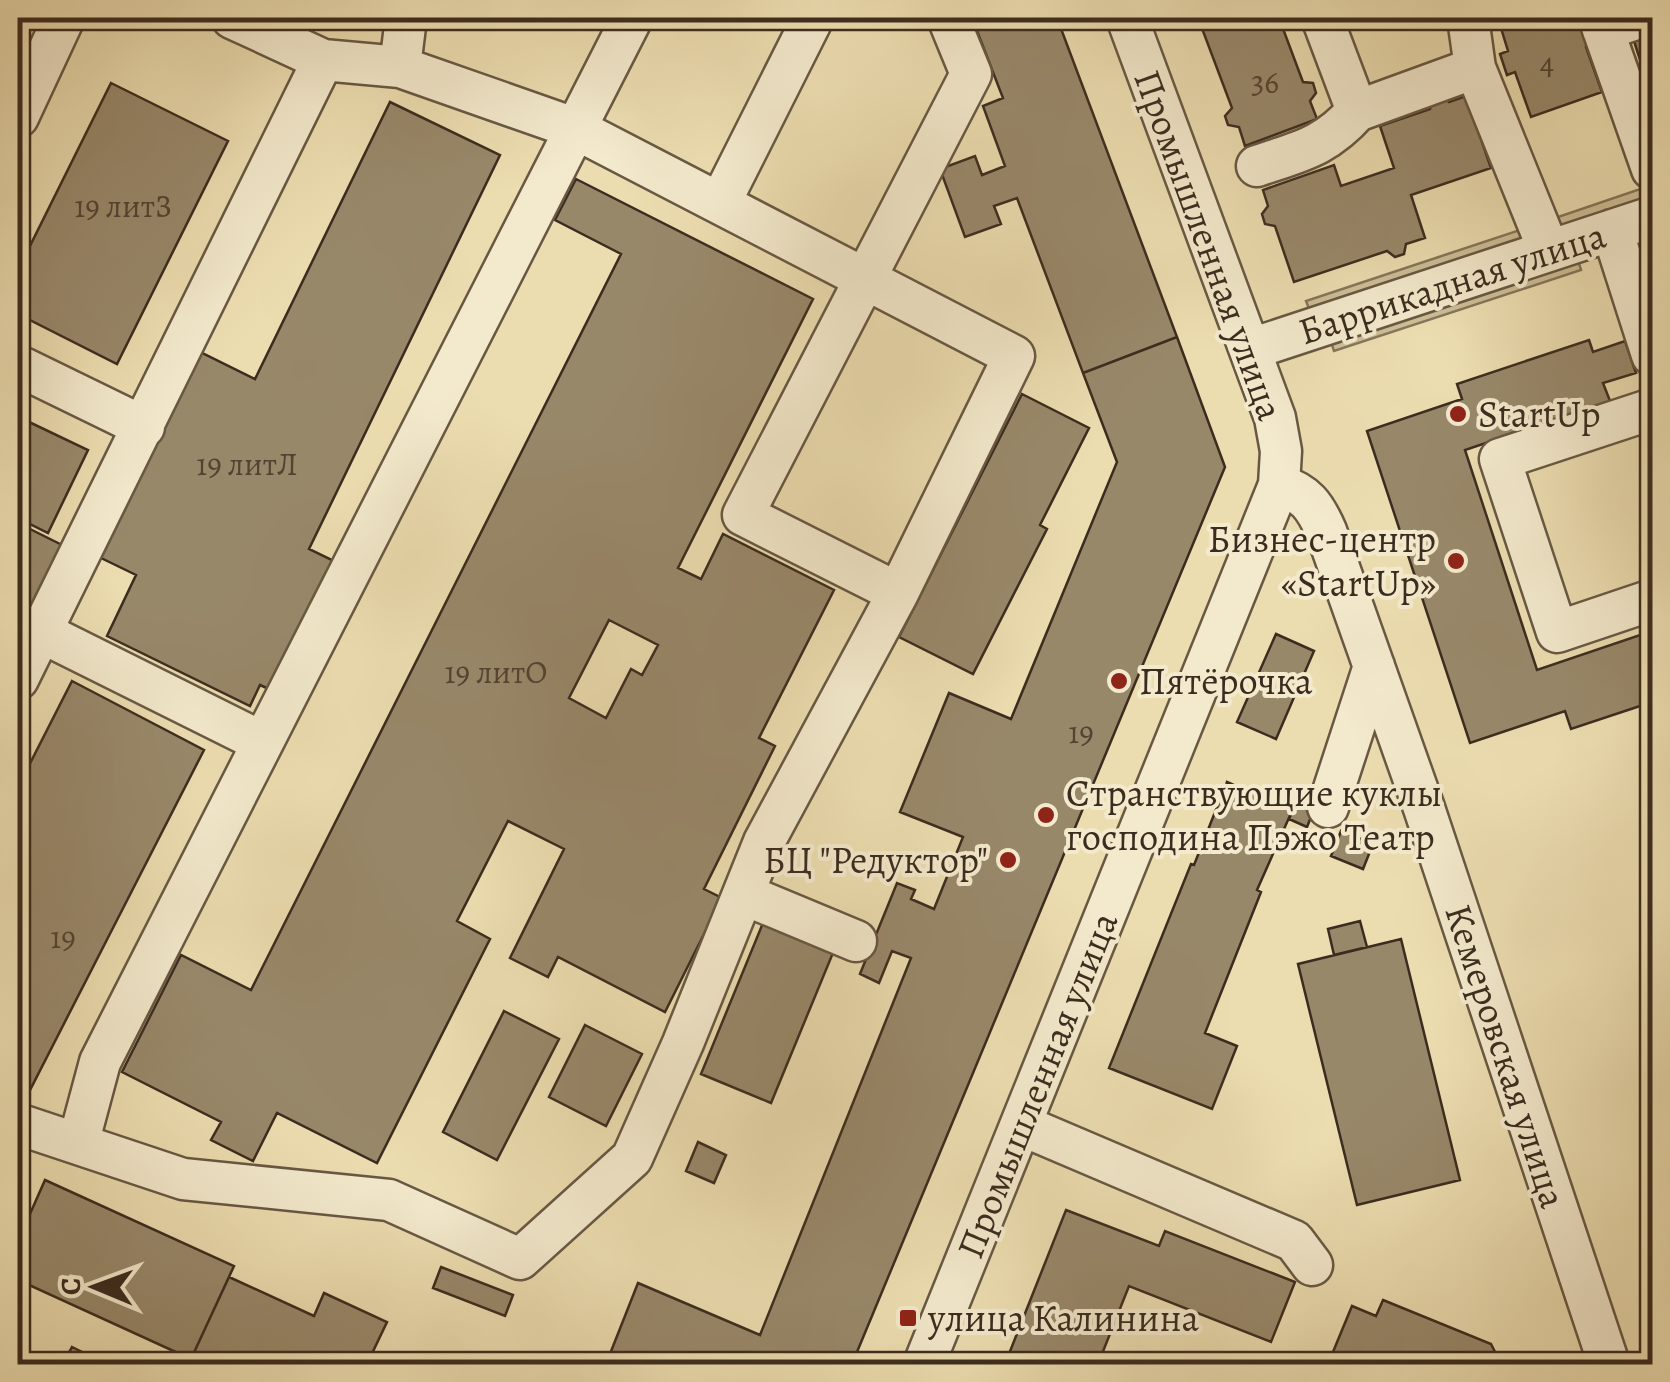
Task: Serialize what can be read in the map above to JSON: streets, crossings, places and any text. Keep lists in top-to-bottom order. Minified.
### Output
{"streets":{"street":["Промышленная улица","Баррикадная улица","Кемеровская улица"]},"crossings":[["Промышленная улица","Баррикадная улица"],["Промышленная улица","Кемеровская улица"]],"places":{"other":["StartUp","Бизнес-центр «StartUp»","Пятёрочка","Странствующие куклы господина Пэжо Театр","БЦ \"Редуктор\""],"transit":["улица Калинина"]},"house_numbers":["4","36","19 литЗ","19 литЛ","19 литО","19","19"],"north":"left"}
